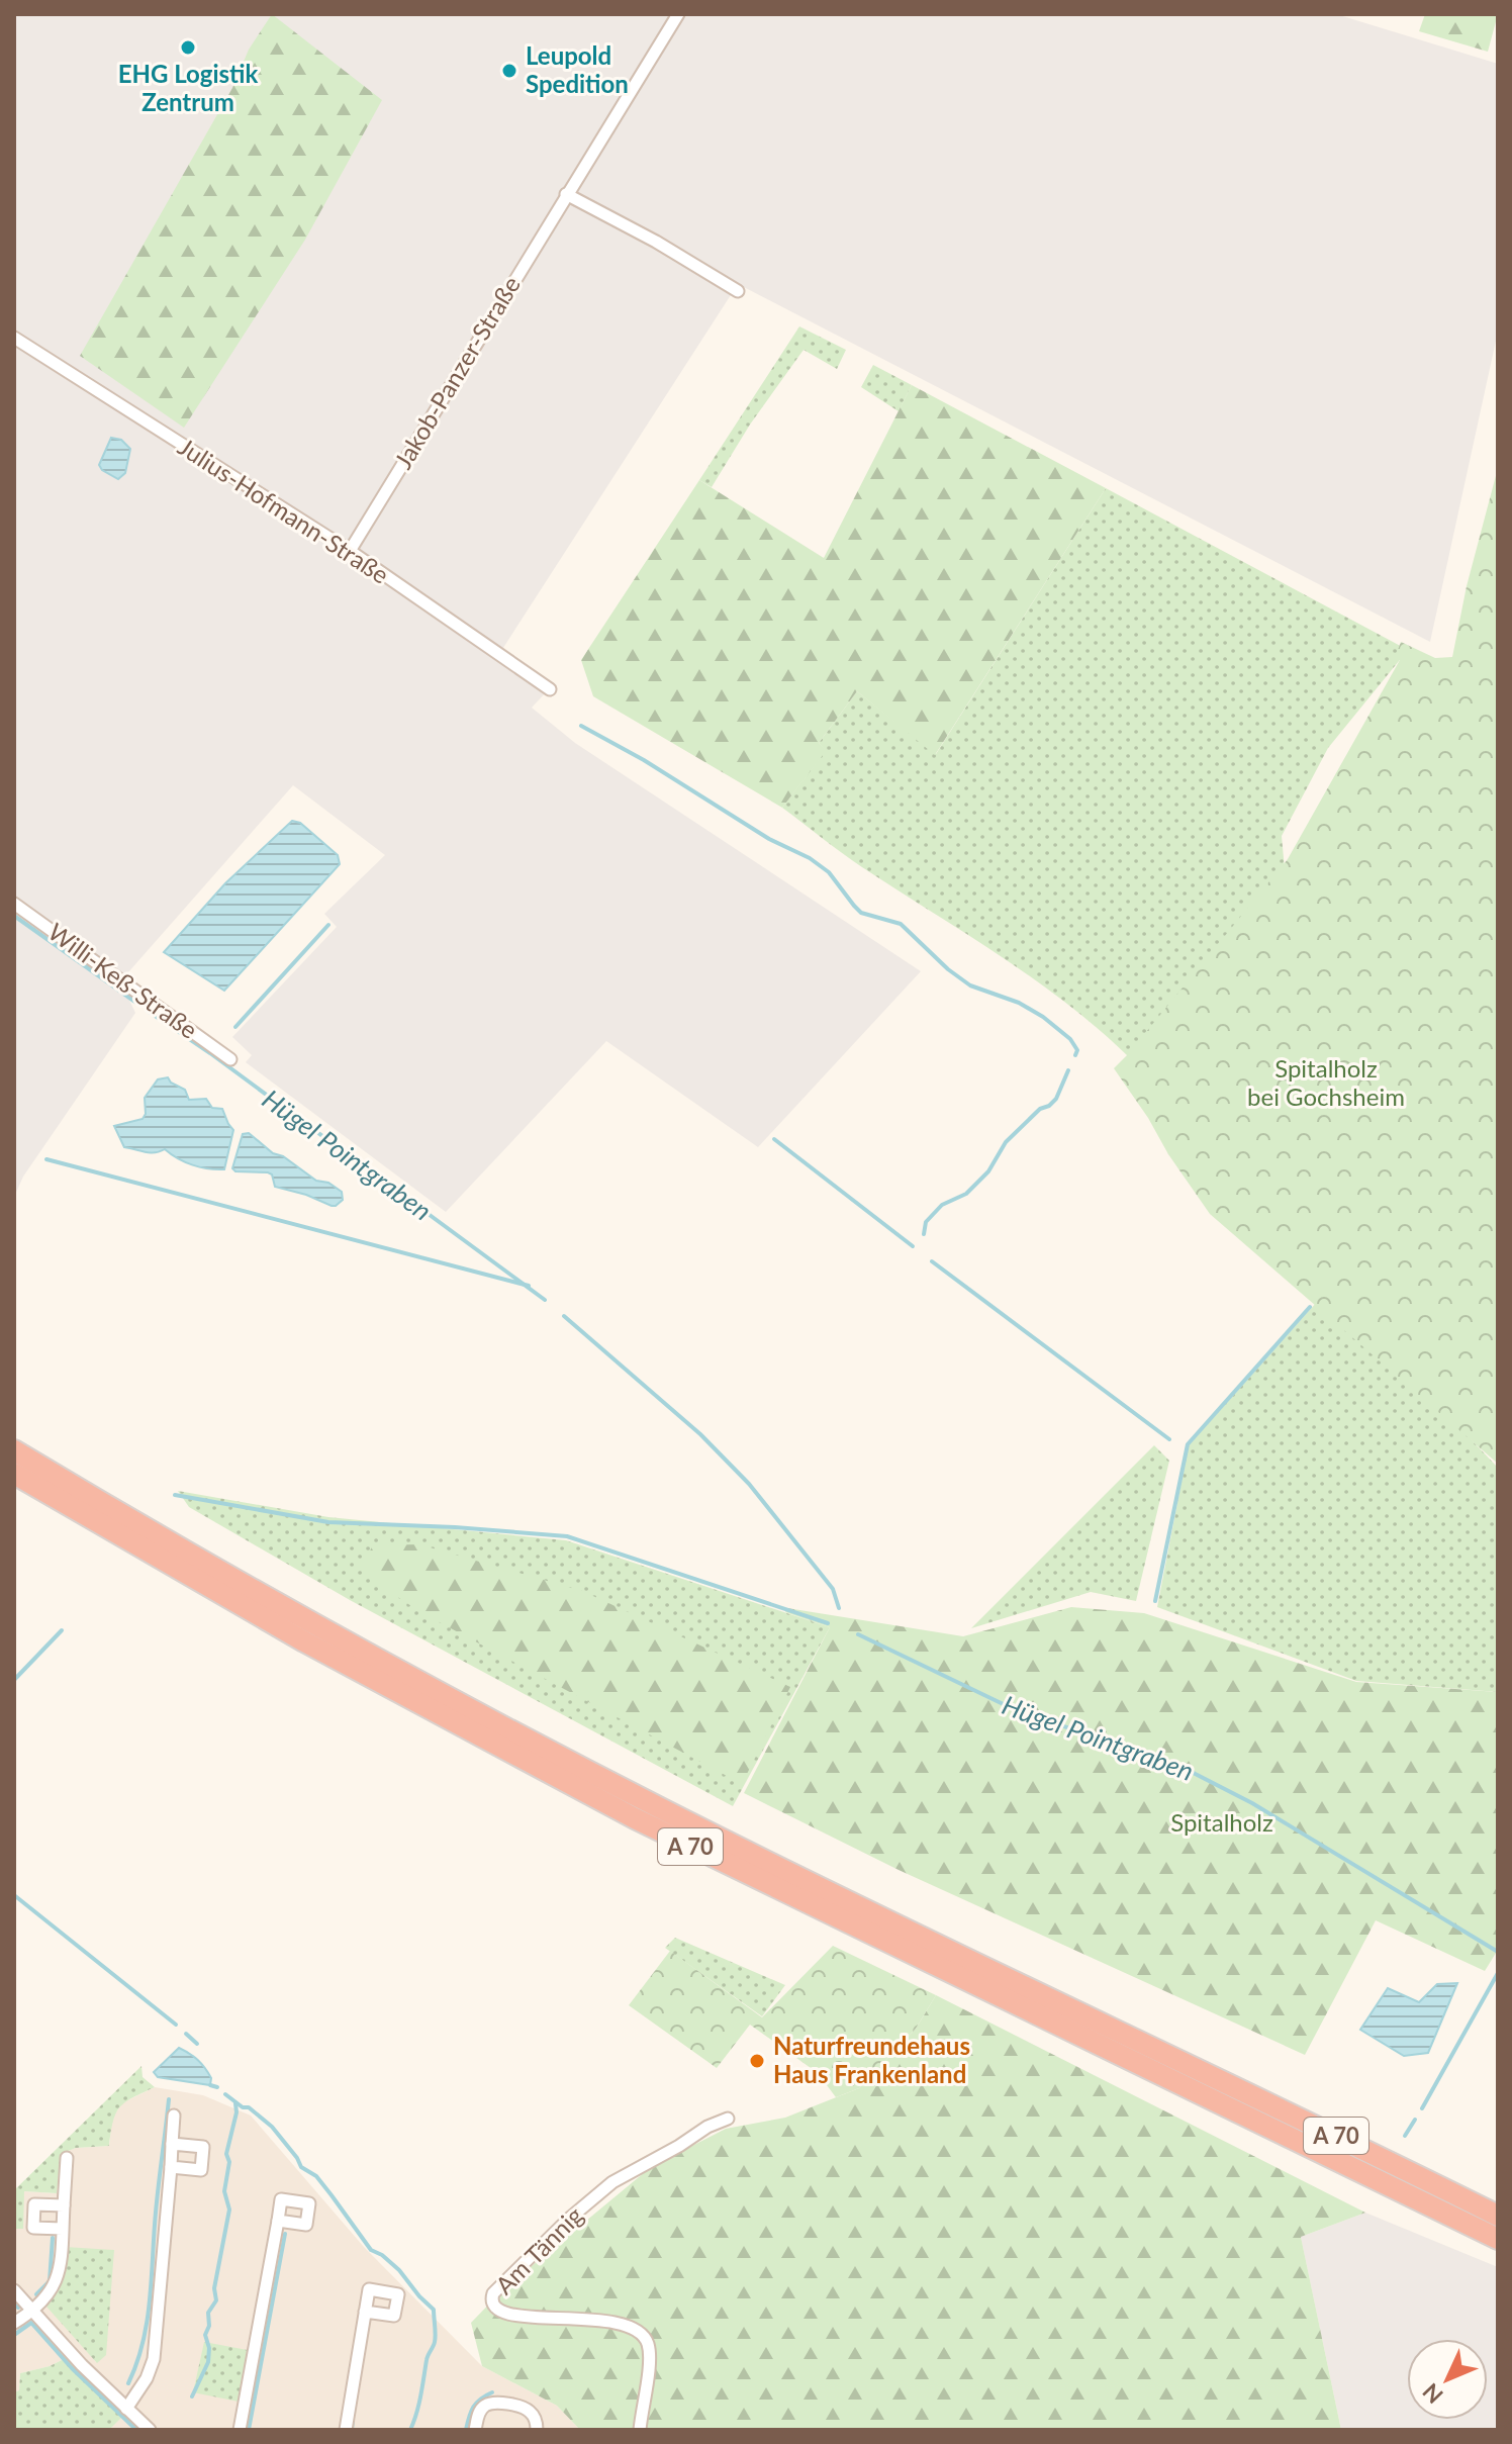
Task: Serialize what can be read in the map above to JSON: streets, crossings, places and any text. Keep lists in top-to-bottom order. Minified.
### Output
{"streets":{"highway":["A 70"],"street":["Jakob-Panzer-Straße","Julius-Hofmann-Straße","Willi-Keß-Straße","Am Tännig"]},"crossings":[["Jakob-Panzer-Straße","Julius-Hofmann-Straße"]],"water":["Hügel Pointgraben"],"parks":["Spitalholz bei Gochsheim","Spitalholz"],"places":["EHG Logistik Zentrum","Leupold Spedition","Naturfreundehaus Haus Frankenland"],"north":"bottom left"}
